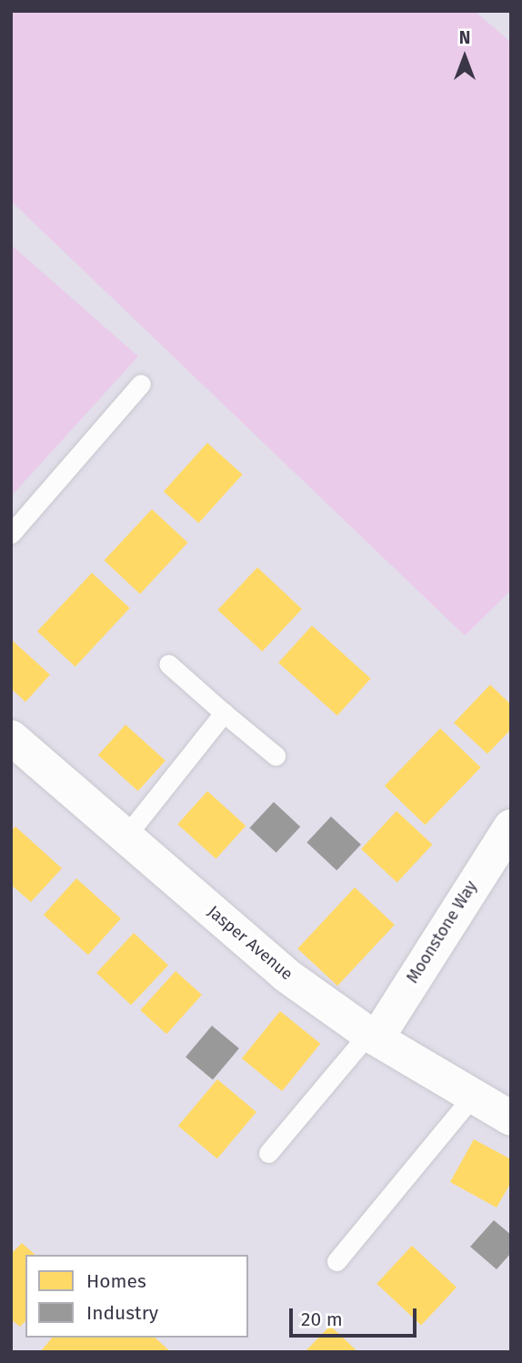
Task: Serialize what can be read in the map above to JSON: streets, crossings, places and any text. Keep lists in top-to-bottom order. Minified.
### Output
{"streets":{"street":["Moonstone Way","Jasper Avenue"]},"crossings":[["Moonstone Way","Jasper Avenue"]],"legend":["Homes","Industry"],"scale_bar":"20 m","north":"top"}
